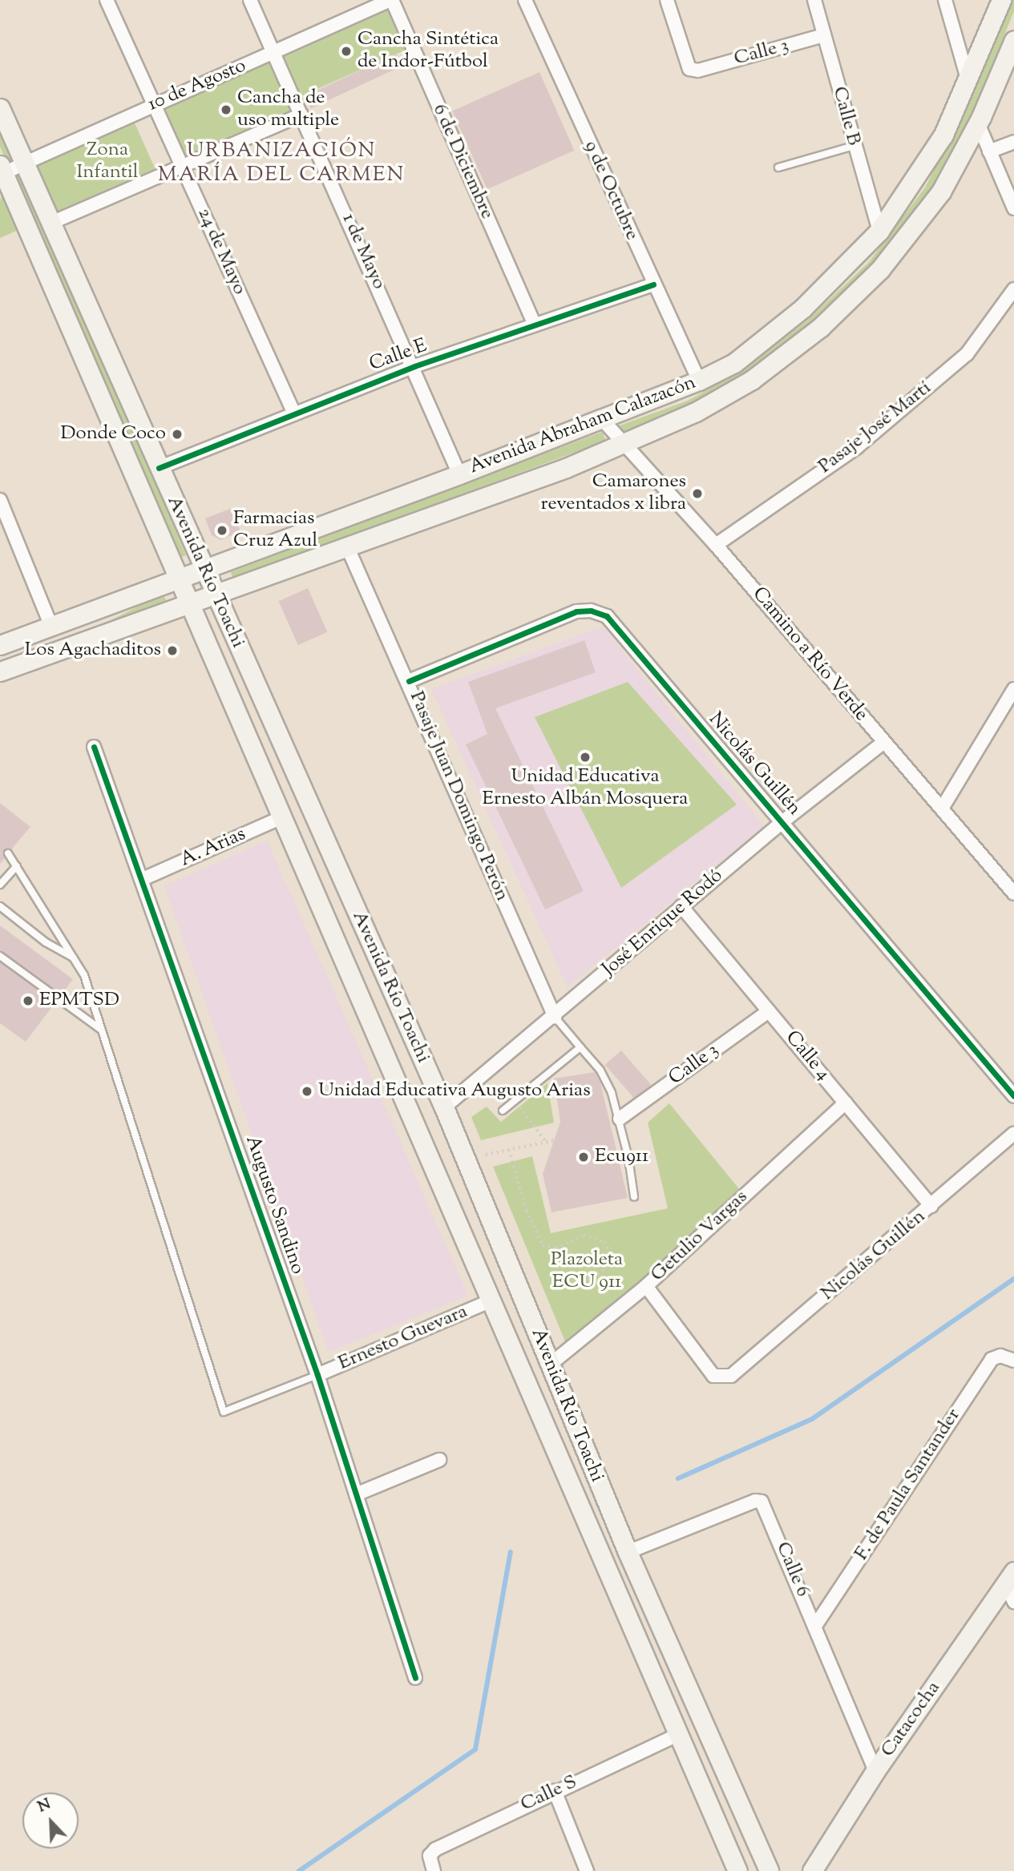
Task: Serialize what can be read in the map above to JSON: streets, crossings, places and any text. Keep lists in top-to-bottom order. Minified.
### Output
{"streets":{"main road":["Avenida Abraham Calazacón","Avenida Río Toachi","Catacocha"],"street":["Calle 3","10 de Agosto","Calle B","6 de Diciembre","9 de Octubre","24 de Mayo","1 de Mayo","Calle E","Pasaje José Martí","Camino a Río Verde","Nicolás Guillén","Pasaje Juan Domingo Perón","A. Arias","José Enrique Rodó","Calle 4","Augusto Sandino","Getulio Vargas","Ernesto Guevara","F. de Paula Santander","Calle 6","Calle S"]},"crossings":[["Calle 3","Calle B"],["Calle 3","Calle 4"],["10 de Agosto","6 de Diciembre"],["10 de Agosto","24 de Mayo"],["10 de Agosto","1 de Mayo"],["10 de Agosto","Avenida Río Toachi"],["Calle B","Avenida Abraham Calazacón"],["6 de Diciembre","Calle E"],["9 de Octubre","Calle E"],["9 de Octubre","Avenida Abraham Calazacón"],["24 de Mayo","Calle E"],["1 de Mayo","Calle E"],["1 de Mayo","Avenida Abraham Calazacón"],["Calle E","Avenida Río Toachi"],["Avenida Abraham Calazacón","Avenida Río Toachi"],["Avenida Abraham Calazacón","Camino a Río Verde"],["Avenida Abraham Calazacón","Pasaje Juan Domingo Perón"],["Pasaje José Martí","Camino a Río Verde"],["Avenida Río Toachi","A. Arias"],["Avenida Río Toachi","José Enrique Rodó"],["Avenida Río Toachi","Getulio Vargas"],["Avenida Río Toachi","Ernesto Guevara"],["Avenida Río Toachi","Calle 6"],["Avenida Río Toachi","Calle S"],["Camino a Río Verde","José Enrique Rodó"],["Nicolás Guillén","Pasaje Juan Domingo Perón"],["Nicolás Guillén","José Enrique Rodó"],["Nicolás Guillén","Calle 4"],["Nicolás Guillén","Getulio Vargas"],["Pasaje Juan Domingo Perón","José Enrique Rodó"],["A. Arias","Augusto Sandino"],["José Enrique Rodó","Calle 4"],["Calle 4","Getulio Vargas"],["Augusto Sandino","Ernesto Guevara"],["F. de Paula Santander","Calle 6"],["Calle 6","Catacocha"]],"districts":["URBANIZACIÓN MARÍA DEL CARMEN"],"parks":["Zona Infantil","Plazoleta ECU 911"],"places":["Cancha Sintética de Indor-Fútbol","Cancha de uso multiple","Donde Coco","Camarones reventados x libra","Farmacias Cruz Azul","Los Agachaditos","Unidad Educativa Ernesto Albán Mosquera","EPMTSD","Unidad Educativa Augusto Arias","Ecu911"],"north":"top left"}
